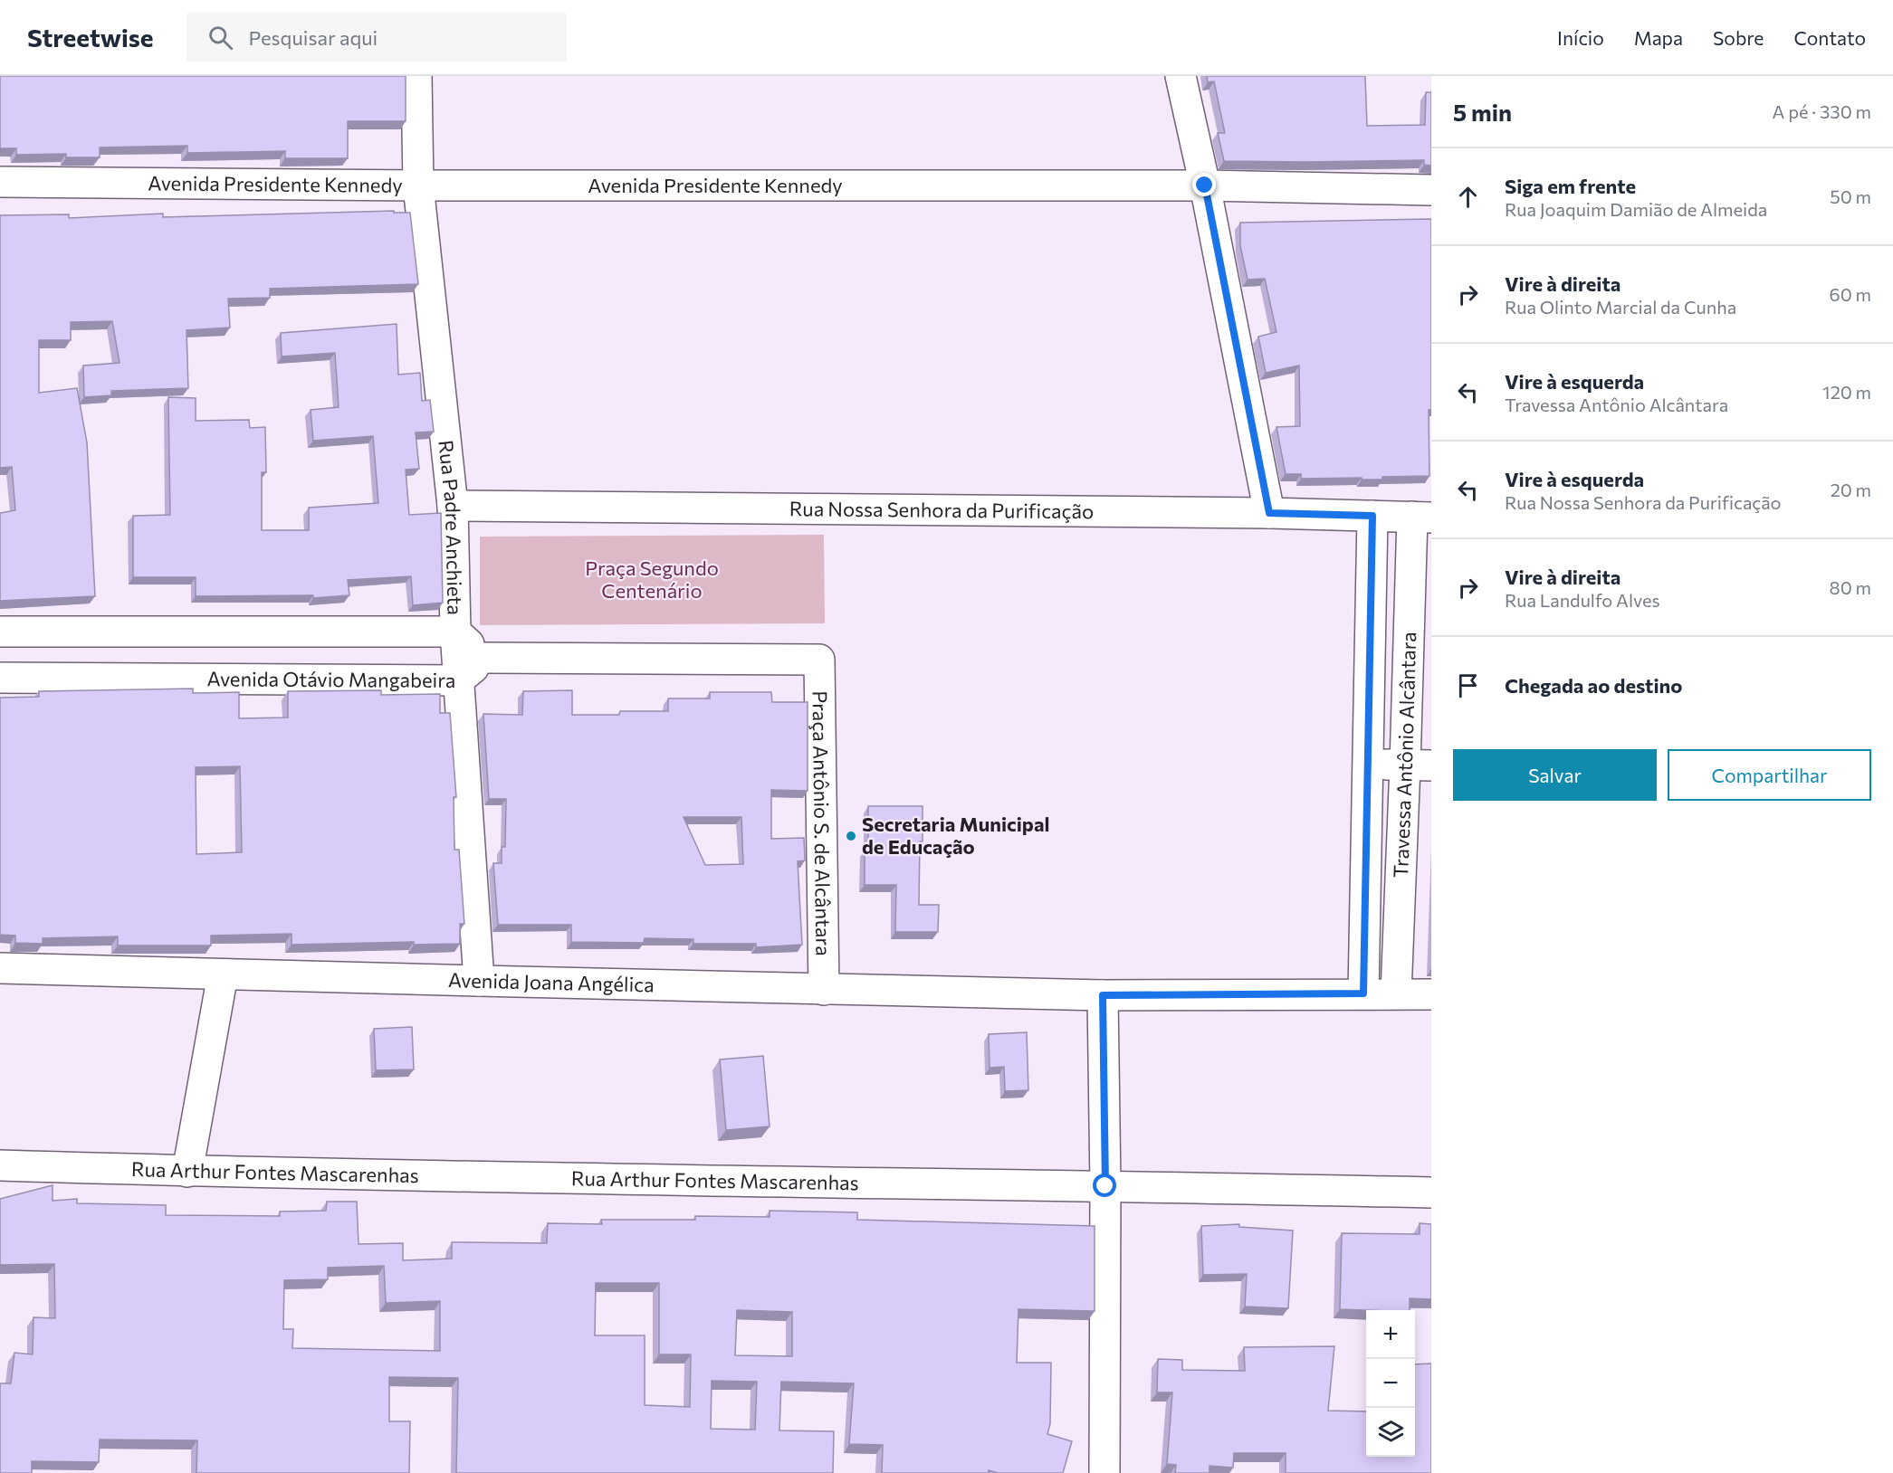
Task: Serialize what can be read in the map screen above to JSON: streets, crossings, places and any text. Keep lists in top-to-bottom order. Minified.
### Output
{"streets":{"street":["Avenida Presidente Kennedy","Rua Nossa Senhora da Purificação","Rua Padre Anchieta","Avenida Otávio Mangabeira","Travessa Antônio Alcântara","Praça Antônio S. de Alcântara","Avenida Joana Angélica","Rua Arthur Fontes Mascarenhas"]},"crossings":[["Avenida Presidente Kennedy","Rua Padre Anchieta"],["Rua Nossa Senhora da Purificação","Rua Padre Anchieta"],["Rua Nossa Senhora da Purificação","Travessa Antônio Alcântara"],["Rua Padre Anchieta","Avenida Otávio Mangabeira"],["Rua Padre Anchieta","Avenida Joana Angélica"],["Avenida Otávio Mangabeira","Praça Antônio S. de Alcântara"],["Travessa Antônio Alcântara","Avenida Joana Angélica"],["Praça Antônio S. de Alcântara","Avenida Joana Angélica"]],"parks":["Praça Segundo Centenário"],"places":["Secretaria Municipal de Educação"],"page":{"header":"Streetwise","search":"Pesquisar aqui","nav":["Início","Mapa","Sobre","Contato"],"heading":["5 min","A pé · 330 m"],"list":[["Siga em frente","Rua Joaquim Damião de Almeida","50 m"],["Vire à direita","Rua Olinto Marcial da Cunha","60 m"],["Vire à esquerda","Travessa Antônio Alcântara","120 m"],["Vire à esquerda","Rua Nossa Senhora da Purificação","20 m"],["Vire à direita","Rua Landulfo Alves","80 m"],"Chegada ao destino"],"buttons":["Salvar","Compartilhar"],"map_buttons":["+","−"]}}
